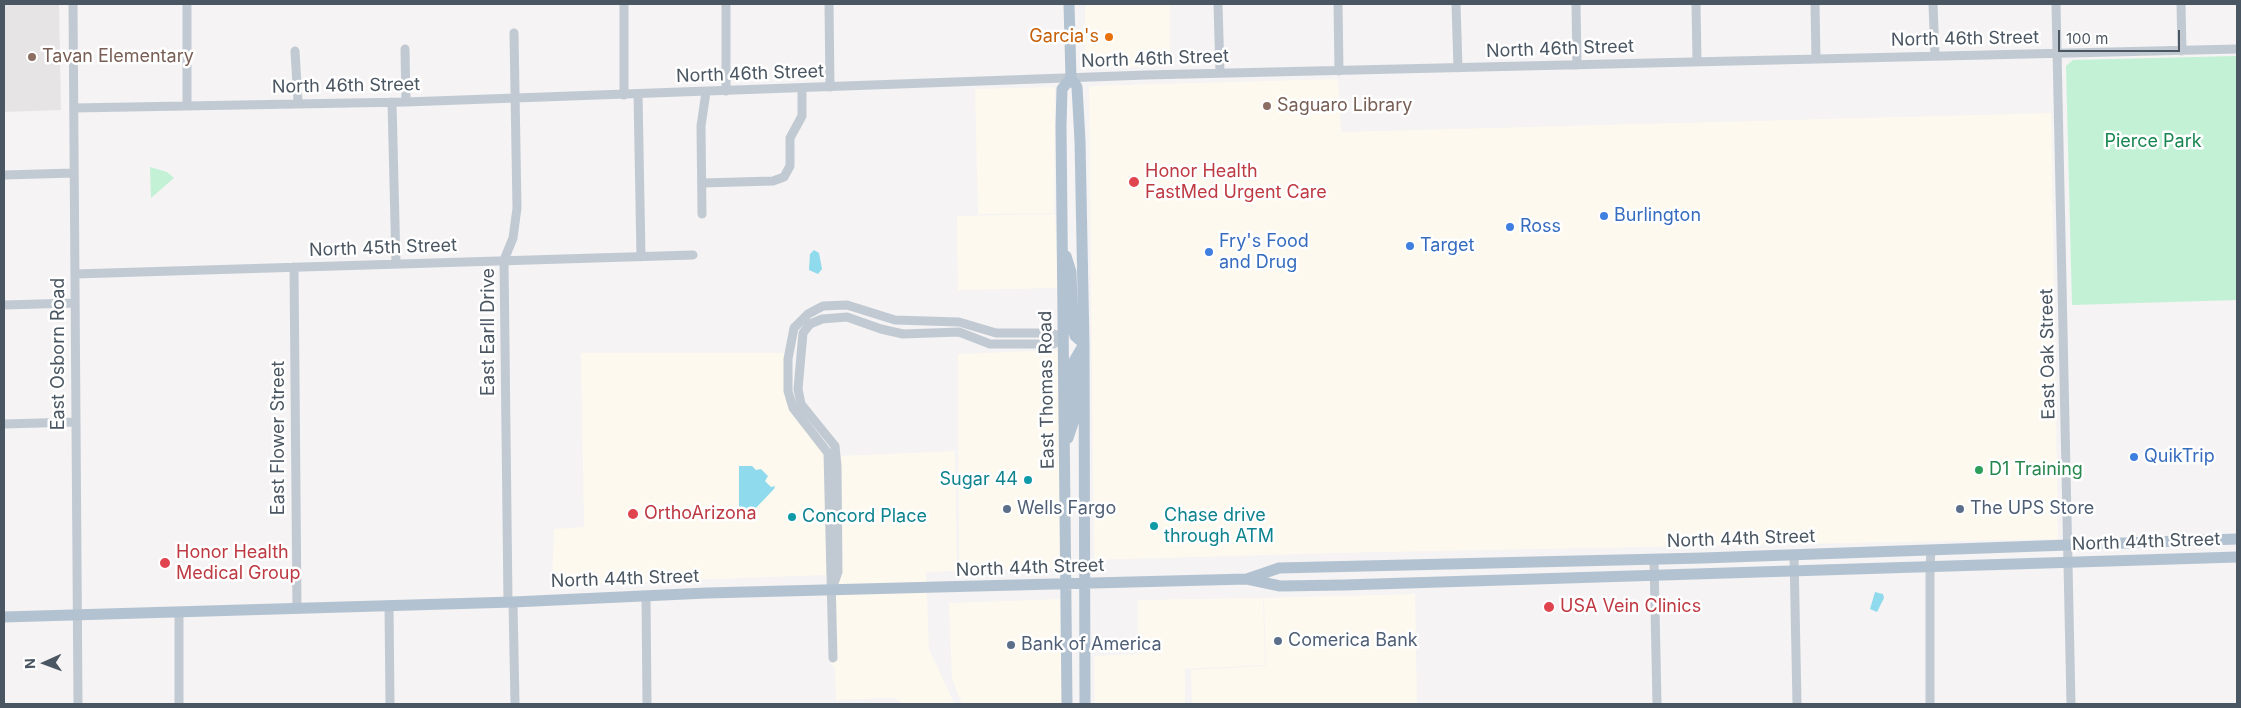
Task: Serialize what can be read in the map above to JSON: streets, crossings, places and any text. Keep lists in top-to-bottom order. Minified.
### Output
{"streets":{"main road":["East Thomas Road","North 44th Street"],"street":["North 46th Street","North 45th Street","East Earll Drive","East Osborn Road","East Oak Street","East Flower Street"]},"crossings":[["North 46th Street","East Earll Drive"],["North 46th Street","East Osborn Road"],["North 46th Street","East Oak Street"],["North 46th Street","East Thomas Road"],["North 45th Street","East Earll Drive"],["North 45th Street","East Osborn Road"],["North 45th Street","East Flower Street"],["East Earll Drive","North 44th Street"],["East Osborn Road","North 44th Street"],["East Oak Street","North 44th Street"],["East Thomas Road","North 44th Street"],["East Flower Street","North 44th Street"]],"parks":["Pierce Park"],"places":["Garcia's","Tavan Elementary","Saguaro Library","Honor Health FastMed Urgent Care","Burlington","Ross","Target","Fry's Food and Drug","QuikTrip","D1 Training","Sugar 44","Wells Fargo","The UPS Store","OrthoArizona","Concord Place","Chase drive through ATM","Honor Health Medical Group","USA Vein Clinics","Comerica Bank","Bank of America"],"scale_bar":"100 m","north":"left"}
